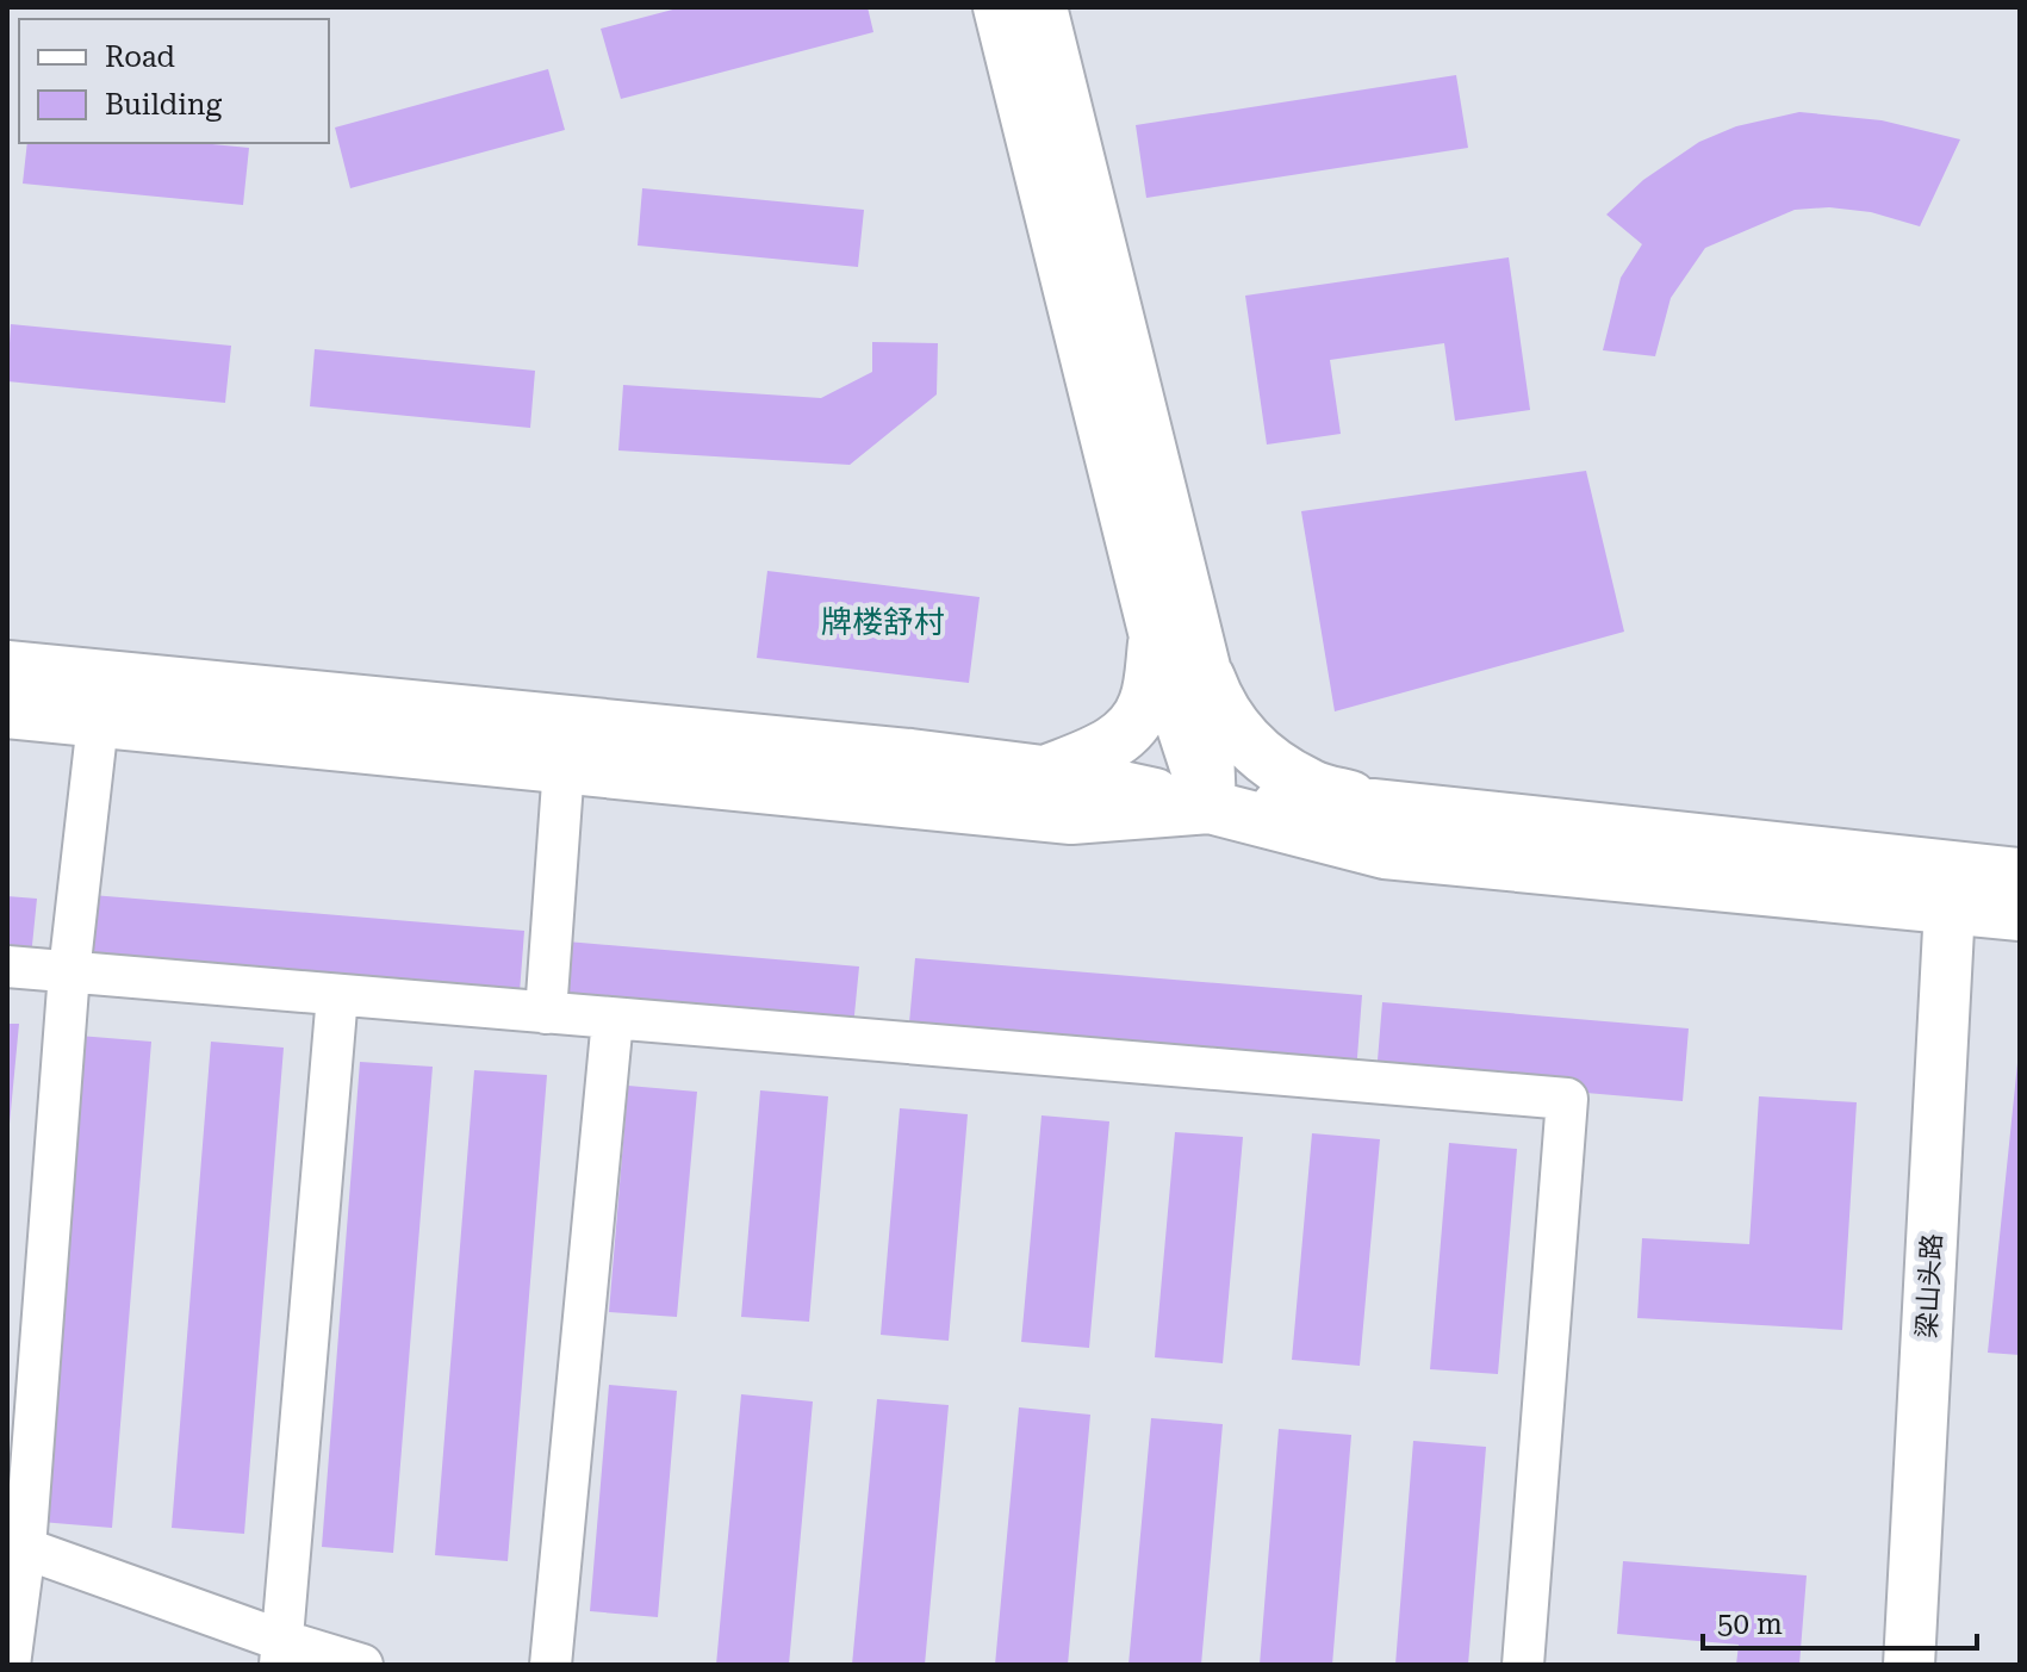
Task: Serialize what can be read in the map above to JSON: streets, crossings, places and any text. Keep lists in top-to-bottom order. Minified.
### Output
{"streets":{"street":["梁山头路"]},"districts":["牌楼舒村"],"legend":["Road","Building"],"scale_bar":"50 m"}
